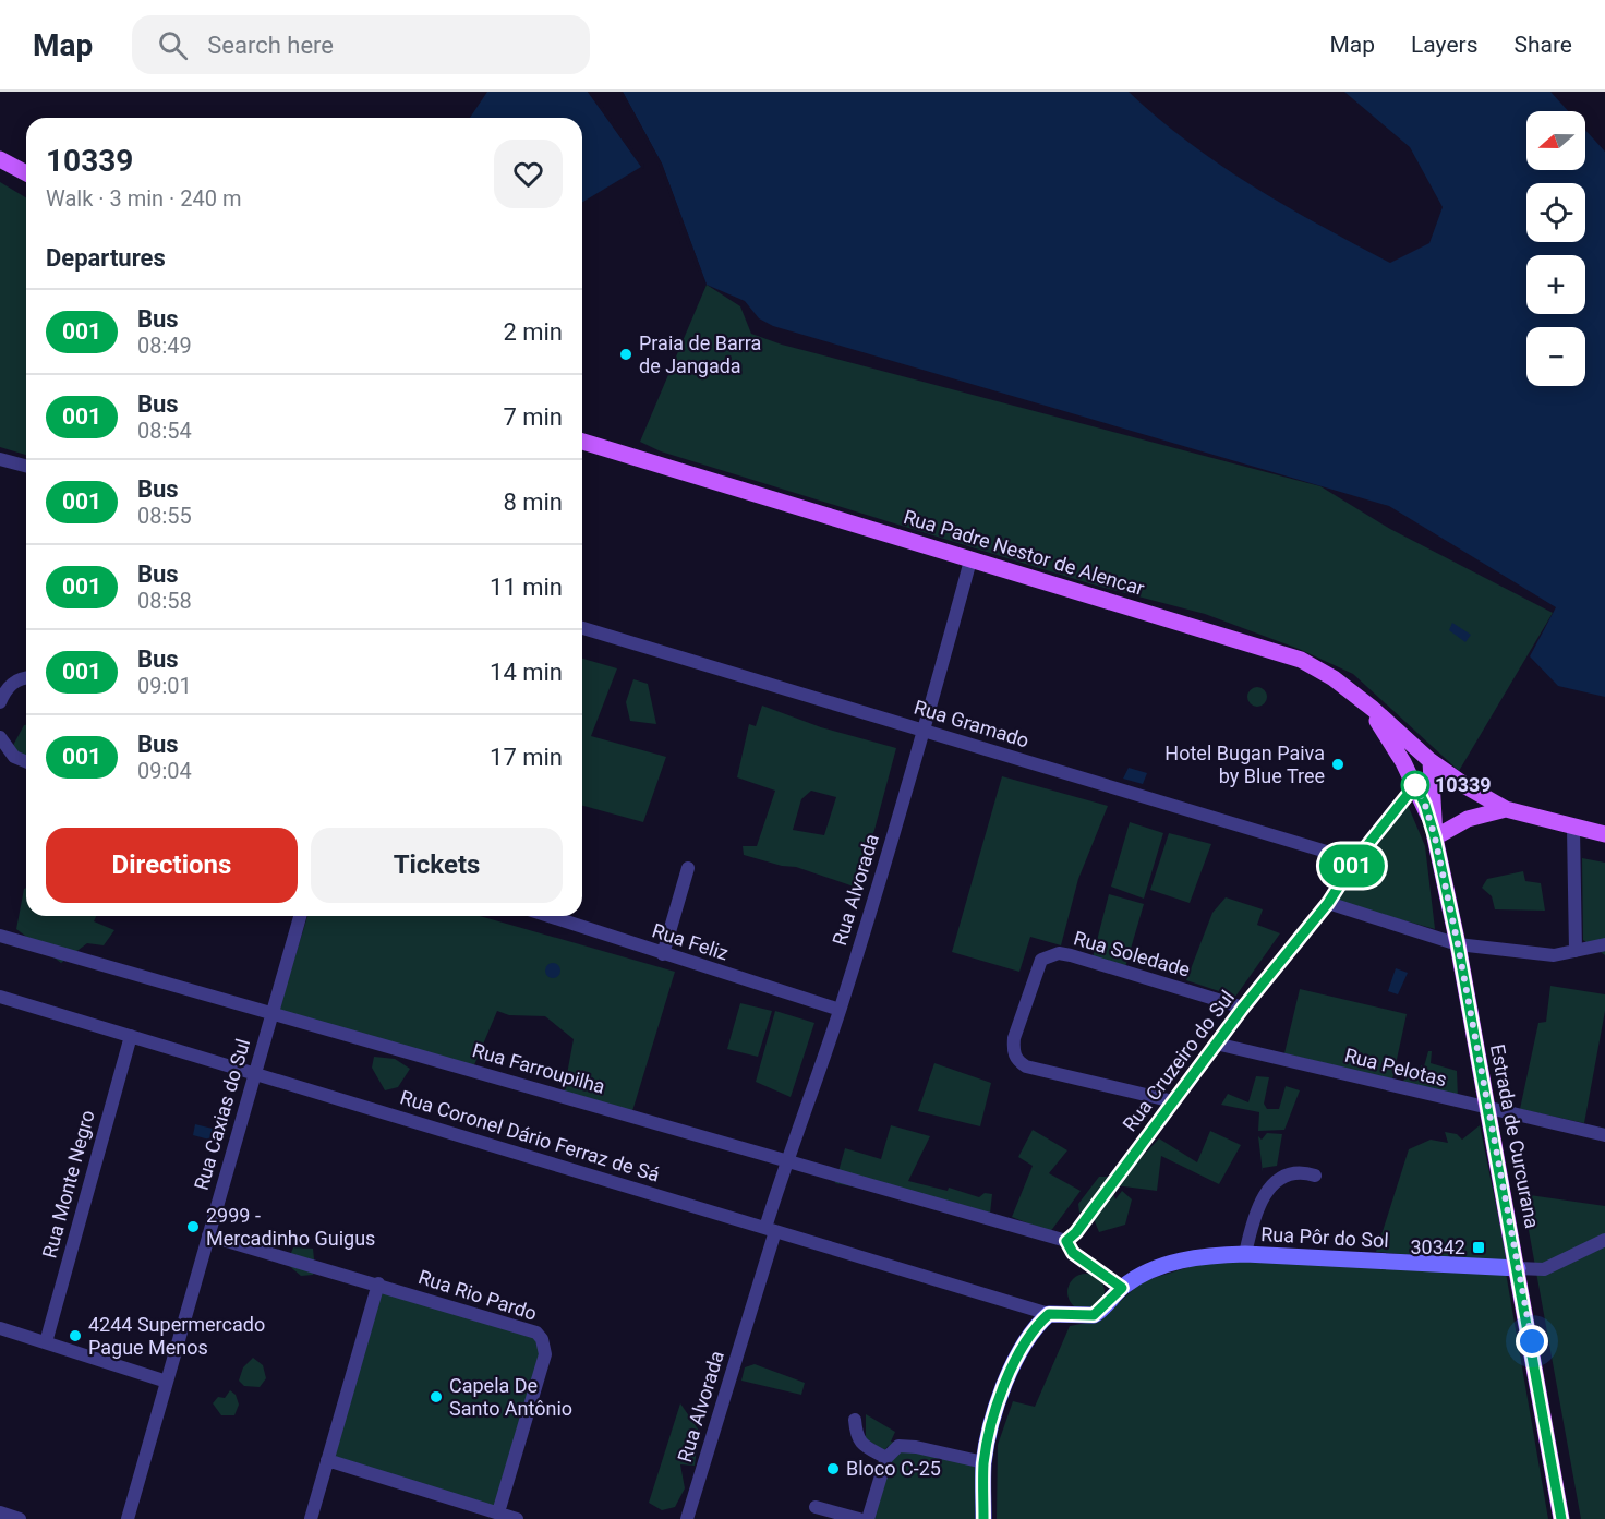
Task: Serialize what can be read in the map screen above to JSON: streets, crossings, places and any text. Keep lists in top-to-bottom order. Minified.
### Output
{"streets":{"main road":["Rua Padre Nestor de Alencar","Estrada de Curcurana","Rua Pôr do Sol"],"street":["Rua Gramado","Rua Alvorada","Rua Feliz","Rua Soledade","Rua Cruzeiro do Sul","Rua Pelotas","Rua Farroupilha","Rua Caxias do Sul","Rua Coronel Dário Ferraz de Sá","Rua Monte Negro","Rua Rio Pardo"]},"crossings":[["Rua Padre Nestor de Alencar","Rua Alvorada"],["Rua Padre Nestor de Alencar","Estrada de Curcurana"],["Rua Gramado","Rua Alvorada"],["Rua Gramado","Rua Cruzeiro do Sul"],["Rua Alvorada","Rua Feliz"],["Rua Alvorada","Rua Farroupilha"],["Rua Alvorada","Rua Coronel Dário Ferraz de Sá"],["Rua Soledade","Rua Cruzeiro do Sul"],["Rua Cruzeiro do Sul","Rua Pelotas"],["Rua Cruzeiro do Sul","Rua Farroupilha"],["Rua Pelotas","Estrada de Curcurana"],["Rua Farroupilha","Rua Caxias do Sul"],["Rua Caxias do Sul","Rua Coronel Dário Ferraz de Sá"],["Rua Caxias do Sul","Rua Rio Pardo"],["Rua Coronel Dário Ferraz de Sá","Rua Monte Negro"],["Rua Coronel Dário Ferraz de Sá","Rua Pôr do Sol"],["Estrada de Curcurana","Rua Pôr do Sol"]],"places":{"other":["Praia de Barra de Jangada","Hotel Bugan Paiva by Blue Tree","10339","2999 - Mercadinho Guigus","4244 Supermercado Pague Menos","Capela De Santo Antônio","Bloco C-25"],"transit":["30342"]},"lines":["bus line 001"],"north":"left","page":{"header":"Map","search":"Search here","nav":["Map","Layers","Share"],"on_map":"001","map_buttons":["+","−"],"heading":[["10339","Walk · 3 min · 240 m"],"Departures"],"list":[{"mark":"001","name":"Bus","note":"08:49","value":"2 min"},{"mark":"001","name":"Bus","note":"08:54","value":"7 min"},{"mark":"001","name":"Bus","note":"08:55","value":"8 min"},{"mark":"001","name":"Bus","note":"08:58","value":"11 min"},{"mark":"001","name":"Bus","note":"09:01","value":"14 min"},{"mark":"001","name":"Bus","note":"09:04","value":"17 min"}],"buttons":["Directions","Tickets"]}}
